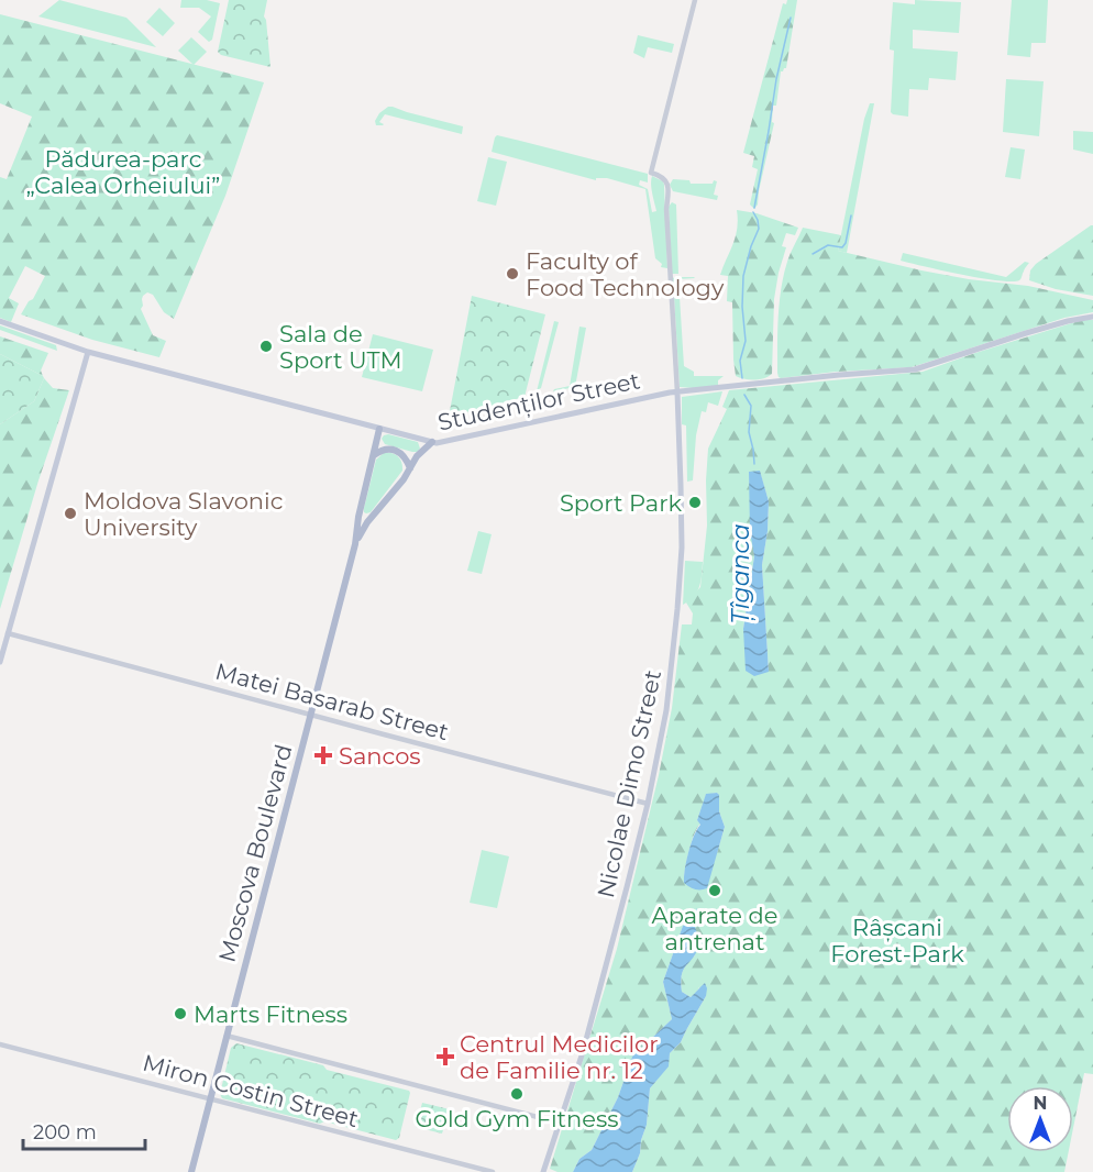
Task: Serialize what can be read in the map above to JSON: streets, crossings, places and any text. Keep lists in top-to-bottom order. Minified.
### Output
{"streets":{"main road":["Studenților Street","Nicolae Dimo Street","Moscova Boulevard"],"street":["Matei Basarab Street","Miron Costin Street"]},"crossings":[["Studenților Street","Nicolae Dimo Street"],["Studenților Street","Moscova Boulevard"],["Matei Basarab Street","Nicolae Dimo Street"],["Matei Basarab Street","Moscova Boulevard"],["Nicolae Dimo Street","Miron Costin Street"],["Moscova Boulevard","Miron Costin Street"]],"water":["Țîganca"],"parks":["Pădurea-parc „Calea Orheiului”","Râșcani Forest-Park"],"places":{"other":["Faculty of Food Technology","Sala de Sport UTM","Sport Park","Moldova Slavonic University","Aparate de antrenat","Marts Fitness","Gold Gym Fitness"],"health":["Sancos","Centrul Medicilor de Familie nr. 12"]},"scale_bar":"200 m","north":"top"}
